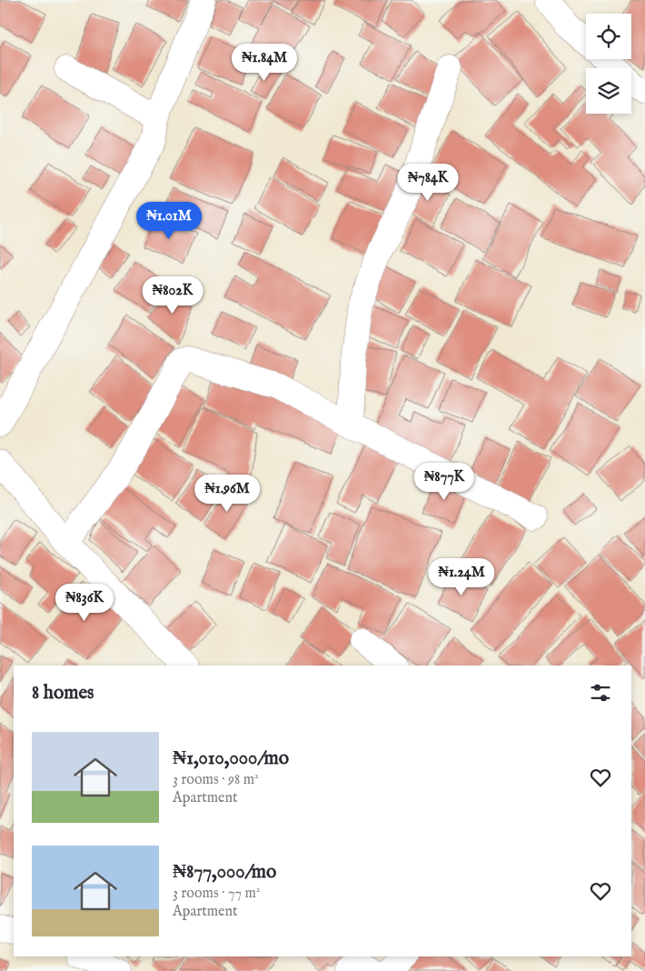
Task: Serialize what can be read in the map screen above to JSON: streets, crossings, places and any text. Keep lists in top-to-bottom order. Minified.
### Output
{"page":{"price":["₦1.84M","₦784K","₦1.01M","₦802K","₦877K","₦1.96M","₦1.24M","₦836K"],"heading":"8 homes","list":[{"name":"₦1,010,000/mo","note":"3 rooms · 98 m² · Apartment"},{"name":"₦877,000/mo","note":"3 rooms · 77 m² · Apartment"}]}}
